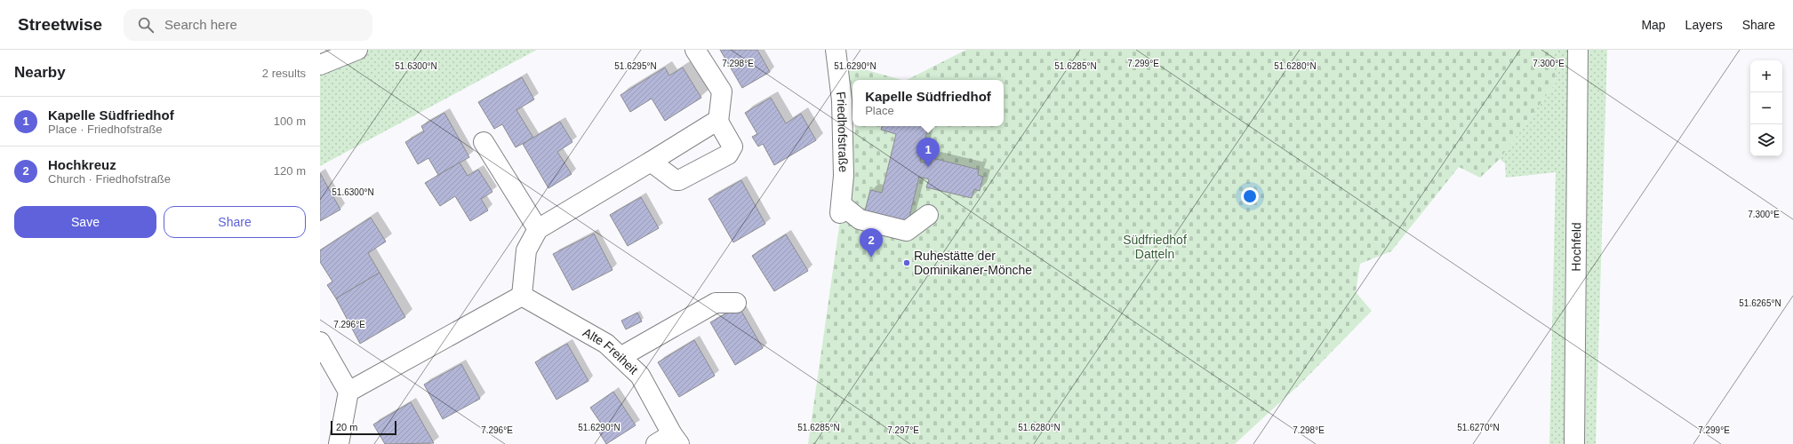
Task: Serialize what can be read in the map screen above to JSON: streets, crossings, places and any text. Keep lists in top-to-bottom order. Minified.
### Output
{"streets":{"street":["Friedhofstraße","Hochfeld","Alte Freiheit"]},"parks":["Südfriedhof Datteln"],"places":["Ruhestätte der Dominikaner-Mönche"],"scale_bar":"20 m","page":{"header":"Streetwise","search":"Search here","nav":["Map","Layers","Share"],"heading":["Nearby","2 results"],"map_buttons":["+","−"],"popup":["Kapelle Südfriedhof","Place"],"list":[{"mark":"1","name":"Kapelle Südfriedhof","note":"Place · Friedhofstraße","value":"100 m"},{"mark":"2","name":"Hochkreuz","note":"Church · Friedhofstraße","value":"120 m"}],"pins":["1","2"],"buttons":["Save","Share"],"scale":"20 m"},"coordinates":["7.298°E","7.299°E","7.300°E","51.6300°N","51.6295°N","51.6290°N","51.6285°N","51.6280°N","51.6265°N","7.296°E","51.6270°N","7.297°E"]}
